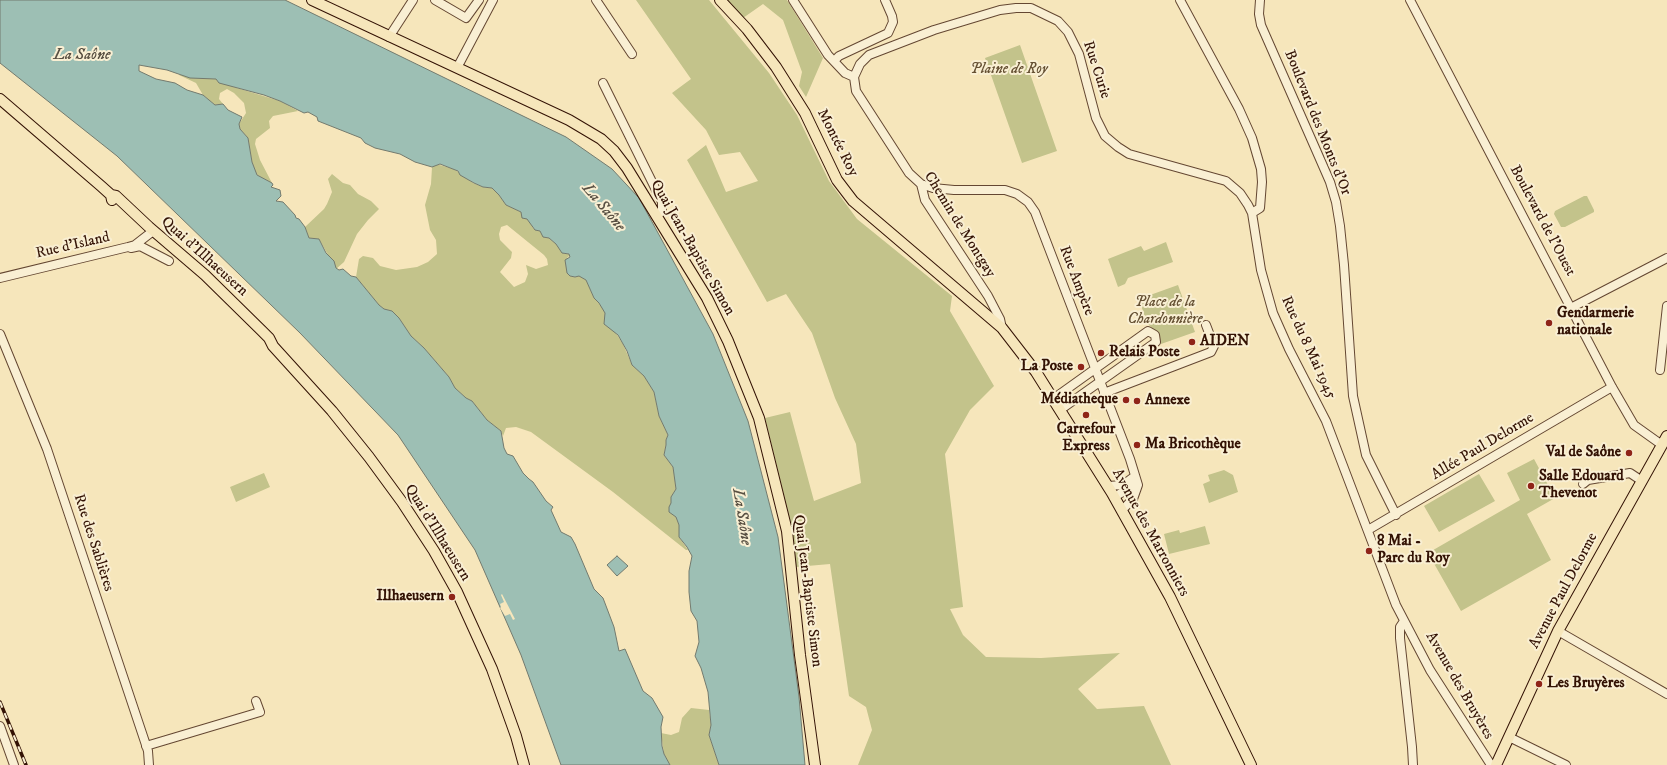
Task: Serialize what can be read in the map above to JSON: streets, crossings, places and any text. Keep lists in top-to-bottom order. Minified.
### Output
{"streets":{"main road":["Montée Roy","Quai Jean-Baptiste Simon","Quai d'Illhaeusern","Avenue des Marronniers","Avenue Paul Delorme"],"street":["Rue Curie","Boulevard des Monts d'Or","Boulevard de l'Ouest","Chemin de Montgay","Rue d'Island","Rue Ampère","Rue du 8 Mai 1945","Allée Paul Delorme","Rue des Sablières","Avenue des Bruyères"]},"crossings":[["Rue Curie","Chemin de Montgay"],["Rue Curie","Rue du 8 Mai 1945"],["Boulevard des Monts d'Or","Allée Paul Delorme"],["Montée Roy","Chemin de Montgay"],["Montée Roy","Avenue des Marronniers"],["Boulevard de l'Ouest","Allée Paul Delorme"],["Boulevard de l'Ouest","Avenue Paul Delorme"],["Chemin de Montgay","Rue Ampère"],["Chemin de Montgay","Avenue des Marronniers"],["Rue d'Island","Quai d'Illhaeusern"],["Rue Ampère","Avenue des Marronniers"],["Rue du 8 Mai 1945","Allée Paul Delorme"],["Rue du 8 Mai 1945","Avenue des Bruyères"]],"water":["La Saône"],"parks":["Plaine de Roy","Place de la Chardonnière"],"places":["Gendarmerie nationale","AIDEN","Relais Poste","La Poste","Médiatheque","Annexe","Carrefour Express","Ma Bricothèque","Val de Saône","Salle Edouard Thevenot","8 Mai - Parc du Roy","Illhaeusern","Les Bruyères"]}
